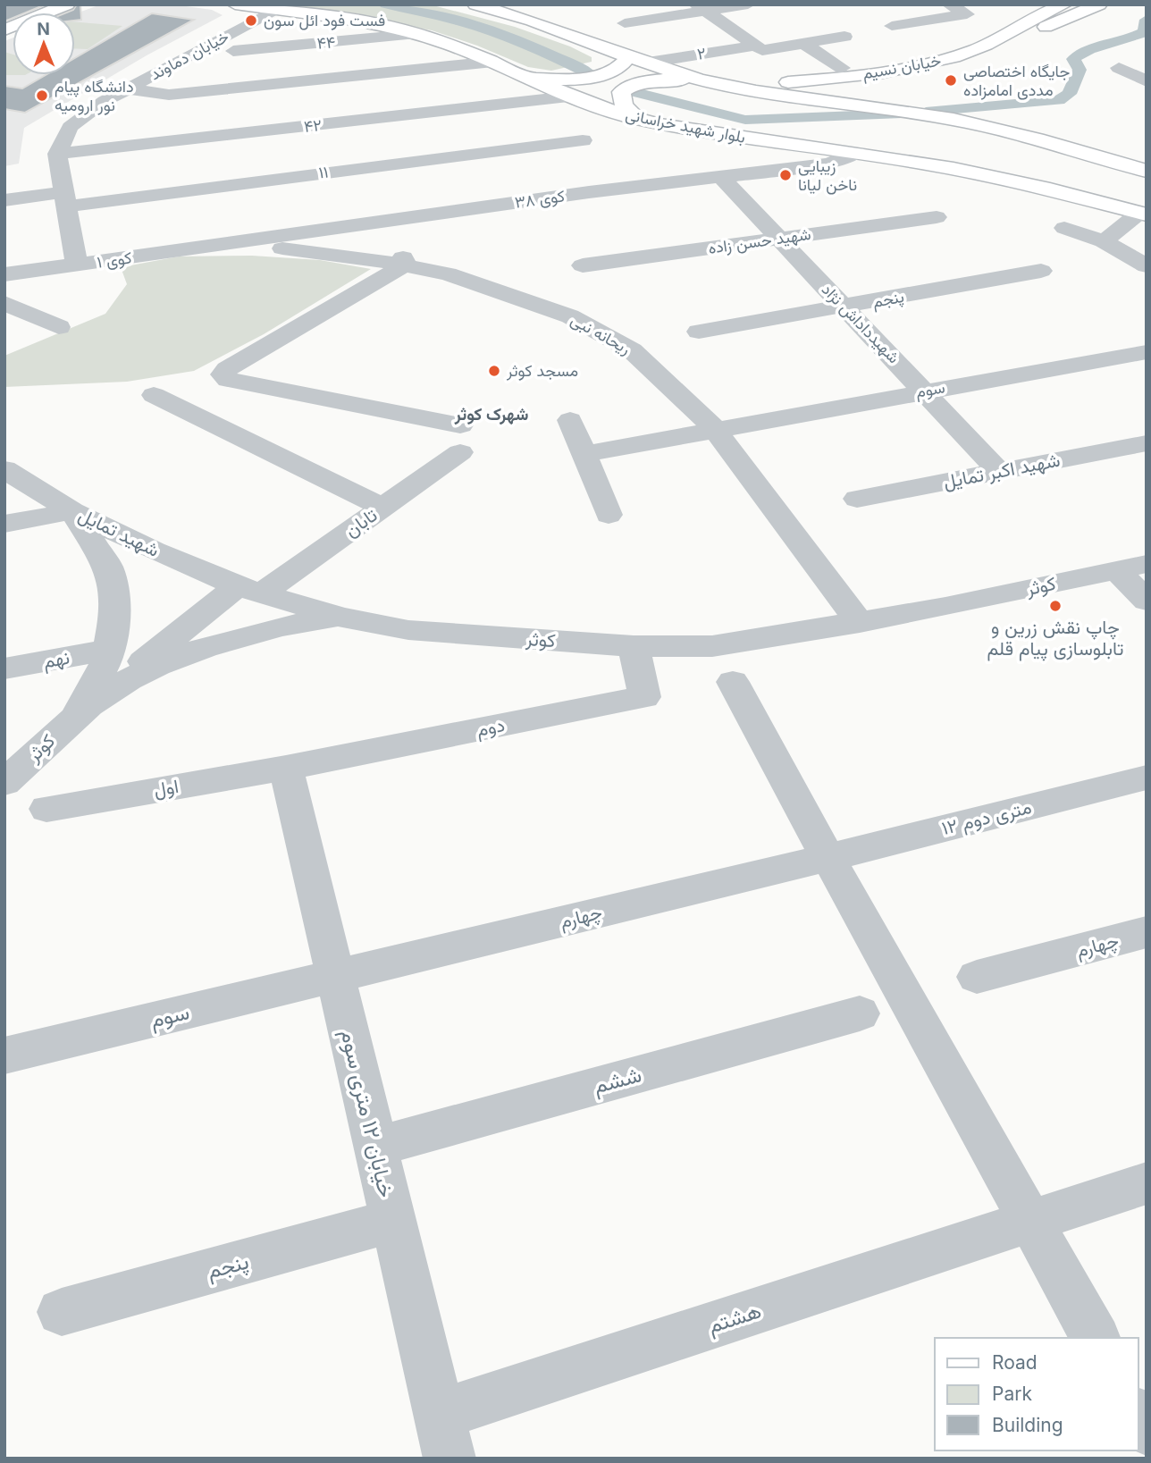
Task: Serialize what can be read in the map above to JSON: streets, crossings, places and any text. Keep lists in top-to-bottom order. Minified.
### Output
{"streets":{"main road":["خیابان نسیم","بلوار شهید خراسانی"],"street":["۴۴","۲","خیابان دماوند","۴۲","۱۱","کوی ۳۸","شهید حسن زاده","کوی ۱","پنجم","شهیدداداش نژاد","ریحانه نبی","سوم","شهید اکبر تمایل","تابان","شهید تمایل","کوثر","نهم","دوم","اول","۱۲ متری دوم","چهارم","ششم","خیابان ۱۲ متری سوم","هشتم"]},"crossings":[["۴۴","بلوار شهید خراسانی"],["خیابان دماوند","۴۲"],["خیابان دماوند","بلوار شهید خراسانی"],["۴۲","بلوار شهید خراسانی"],["بلوار شهید خراسانی","کوی ۳۸"],["کوی ۳۸","کوی ۱"],["کوی ۳۸","شهیدداداش نژاد"],["کوی ۳۸","ریحانه نبی"],["شهید حسن زاده","شهیدداداش نژاد"],["کوی ۱","ریحانه نبی"],["پنجم","شهیدداداش نژاد"],["پنجم","خیابان ۱۲ متری سوم"],["شهیدداداش نژاد","سوم"],["شهیدداداش نژاد","شهید اکبر تمایل"],["ریحانه نبی","سوم"],["ریحانه نبی","تابان"],["ریحانه نبی","کوثر"],["سوم","چهارم"],["سوم","خیابان ۱۲ متری سوم"],["تابان","شهید تمایل"],["تابان","کوثر"],["شهید تمایل","کوثر"],["کوثر","دوم"],["دوم","اول"],["دوم","خیابان ۱۲ متری سوم"],["اول","خیابان ۱۲ متری سوم"],["۱۲ متری دوم","چهارم"],["چهارم","خیابان ۱۲ متری سوم"],["ششم","خیابان ۱۲ متری سوم"],["خیابان ۱۲ متری سوم","هشتم"]],"districts":["شهرک کوثر"],"places":["فست فود ائل سون","جایگاه اختصاصی مددی امامزاده","دانشگاه پیام نور ارومیه","زیبایی ناخن لیانا","مسجد کوثر","چاپ نقش زرین و تابلوسازی پیام قلم"],"legend":["Road","Park","Building"],"north":"top"}
